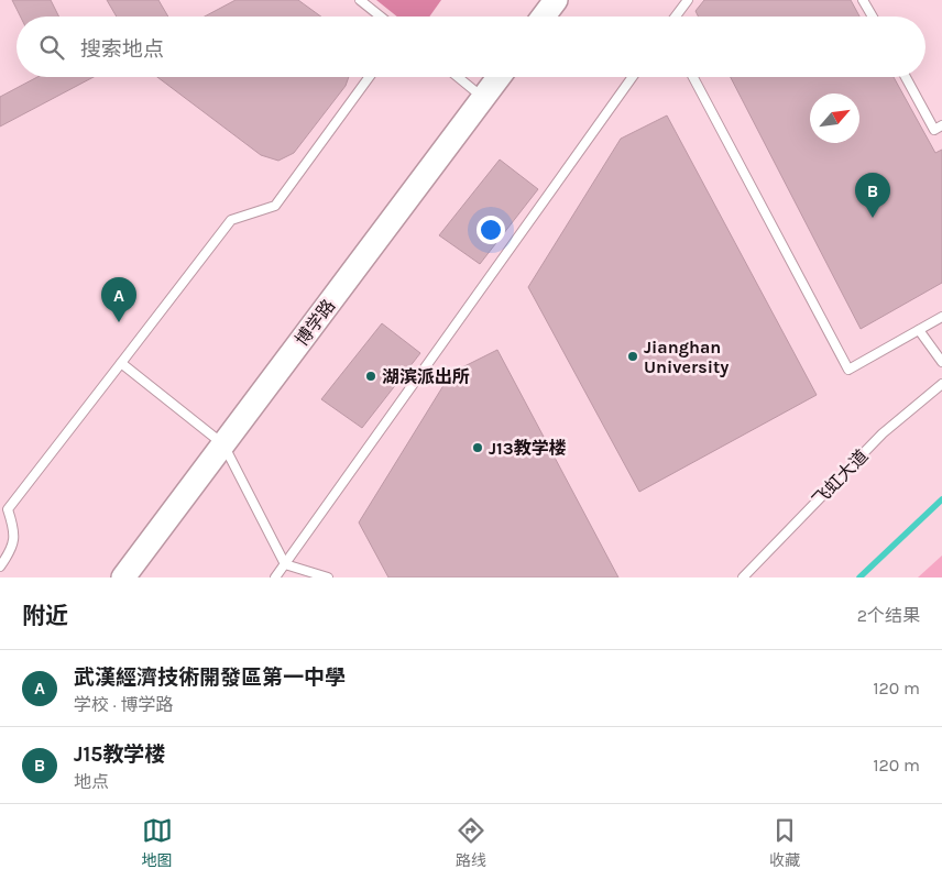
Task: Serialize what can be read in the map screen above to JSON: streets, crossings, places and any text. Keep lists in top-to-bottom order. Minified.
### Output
{"streets":{"street":["博学路"],"lane":["飞虹大道"]},"places":["Jianghan University","湖滨派出所","J13教学楼"],"north":"top right","page":{"search":"搜索地点","pins":["B","A"],"heading":["附近","2个结果"],"list":[{"mark":"A","name":"武漢經濟技術開發區第一中學","note":"学校 · 博学路","value":"120 m"},{"mark":"B","name":"J15教学楼","note":"地点","value":"120 m"}],"nav":["地图","路线","收藏"]}}
